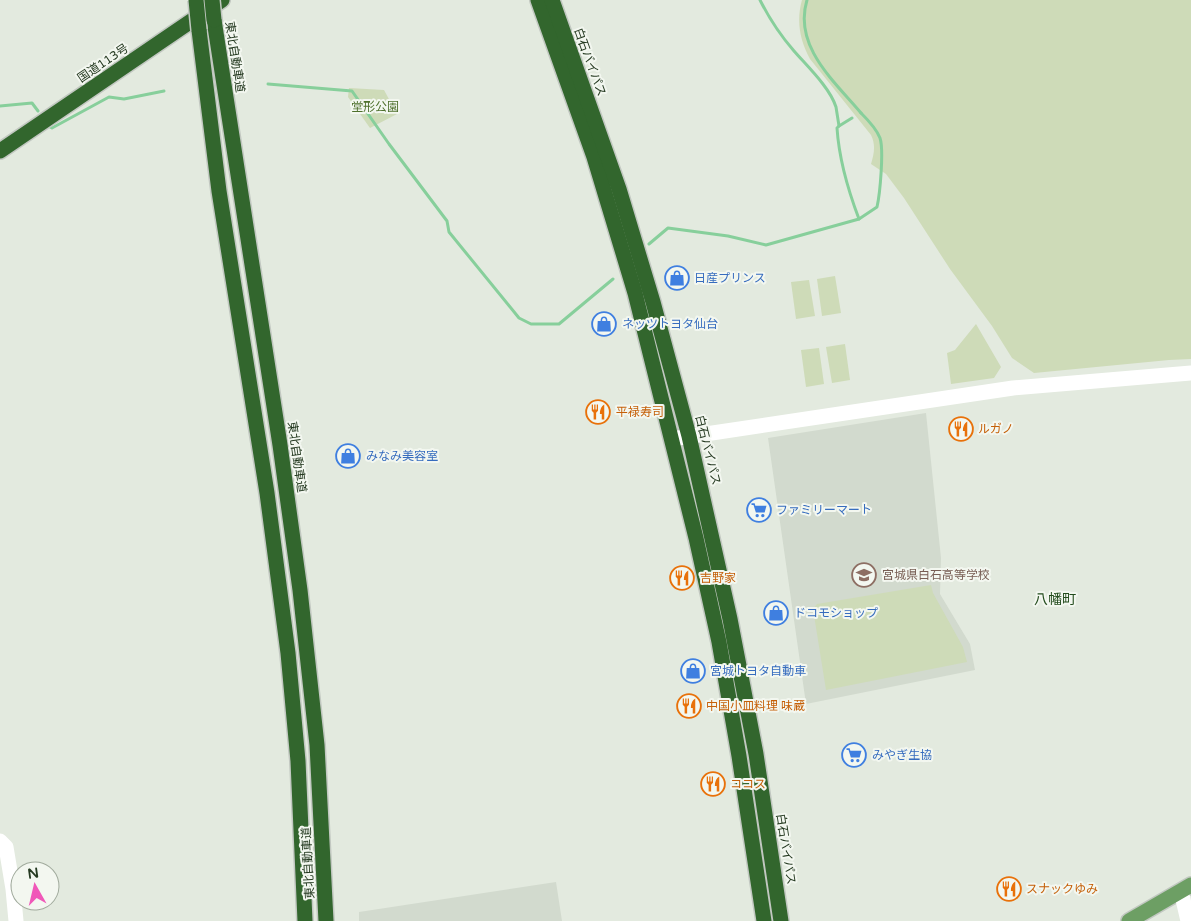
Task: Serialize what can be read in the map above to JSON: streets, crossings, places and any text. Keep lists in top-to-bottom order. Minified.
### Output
{"streets":{"highway":["東北自動車道","白石バイパス","国道113号"]},"districts":["八幡町"],"parks":["堂形公園"],"places":{"shop":["日産プリンス","ネッツトヨタ仙台","みなみ美容室","ドコモショップ","宮城トヨタ自動車"],"restaurant":["平禄寿司","ルガノ","吉野家","中国小皿料理 味蔵","ココス","スナックゆみ"],"supermarket":["ファミリーマート","みやぎ生協"],"school or university":["宮城県白石高等学校"]},"north":"top"}
